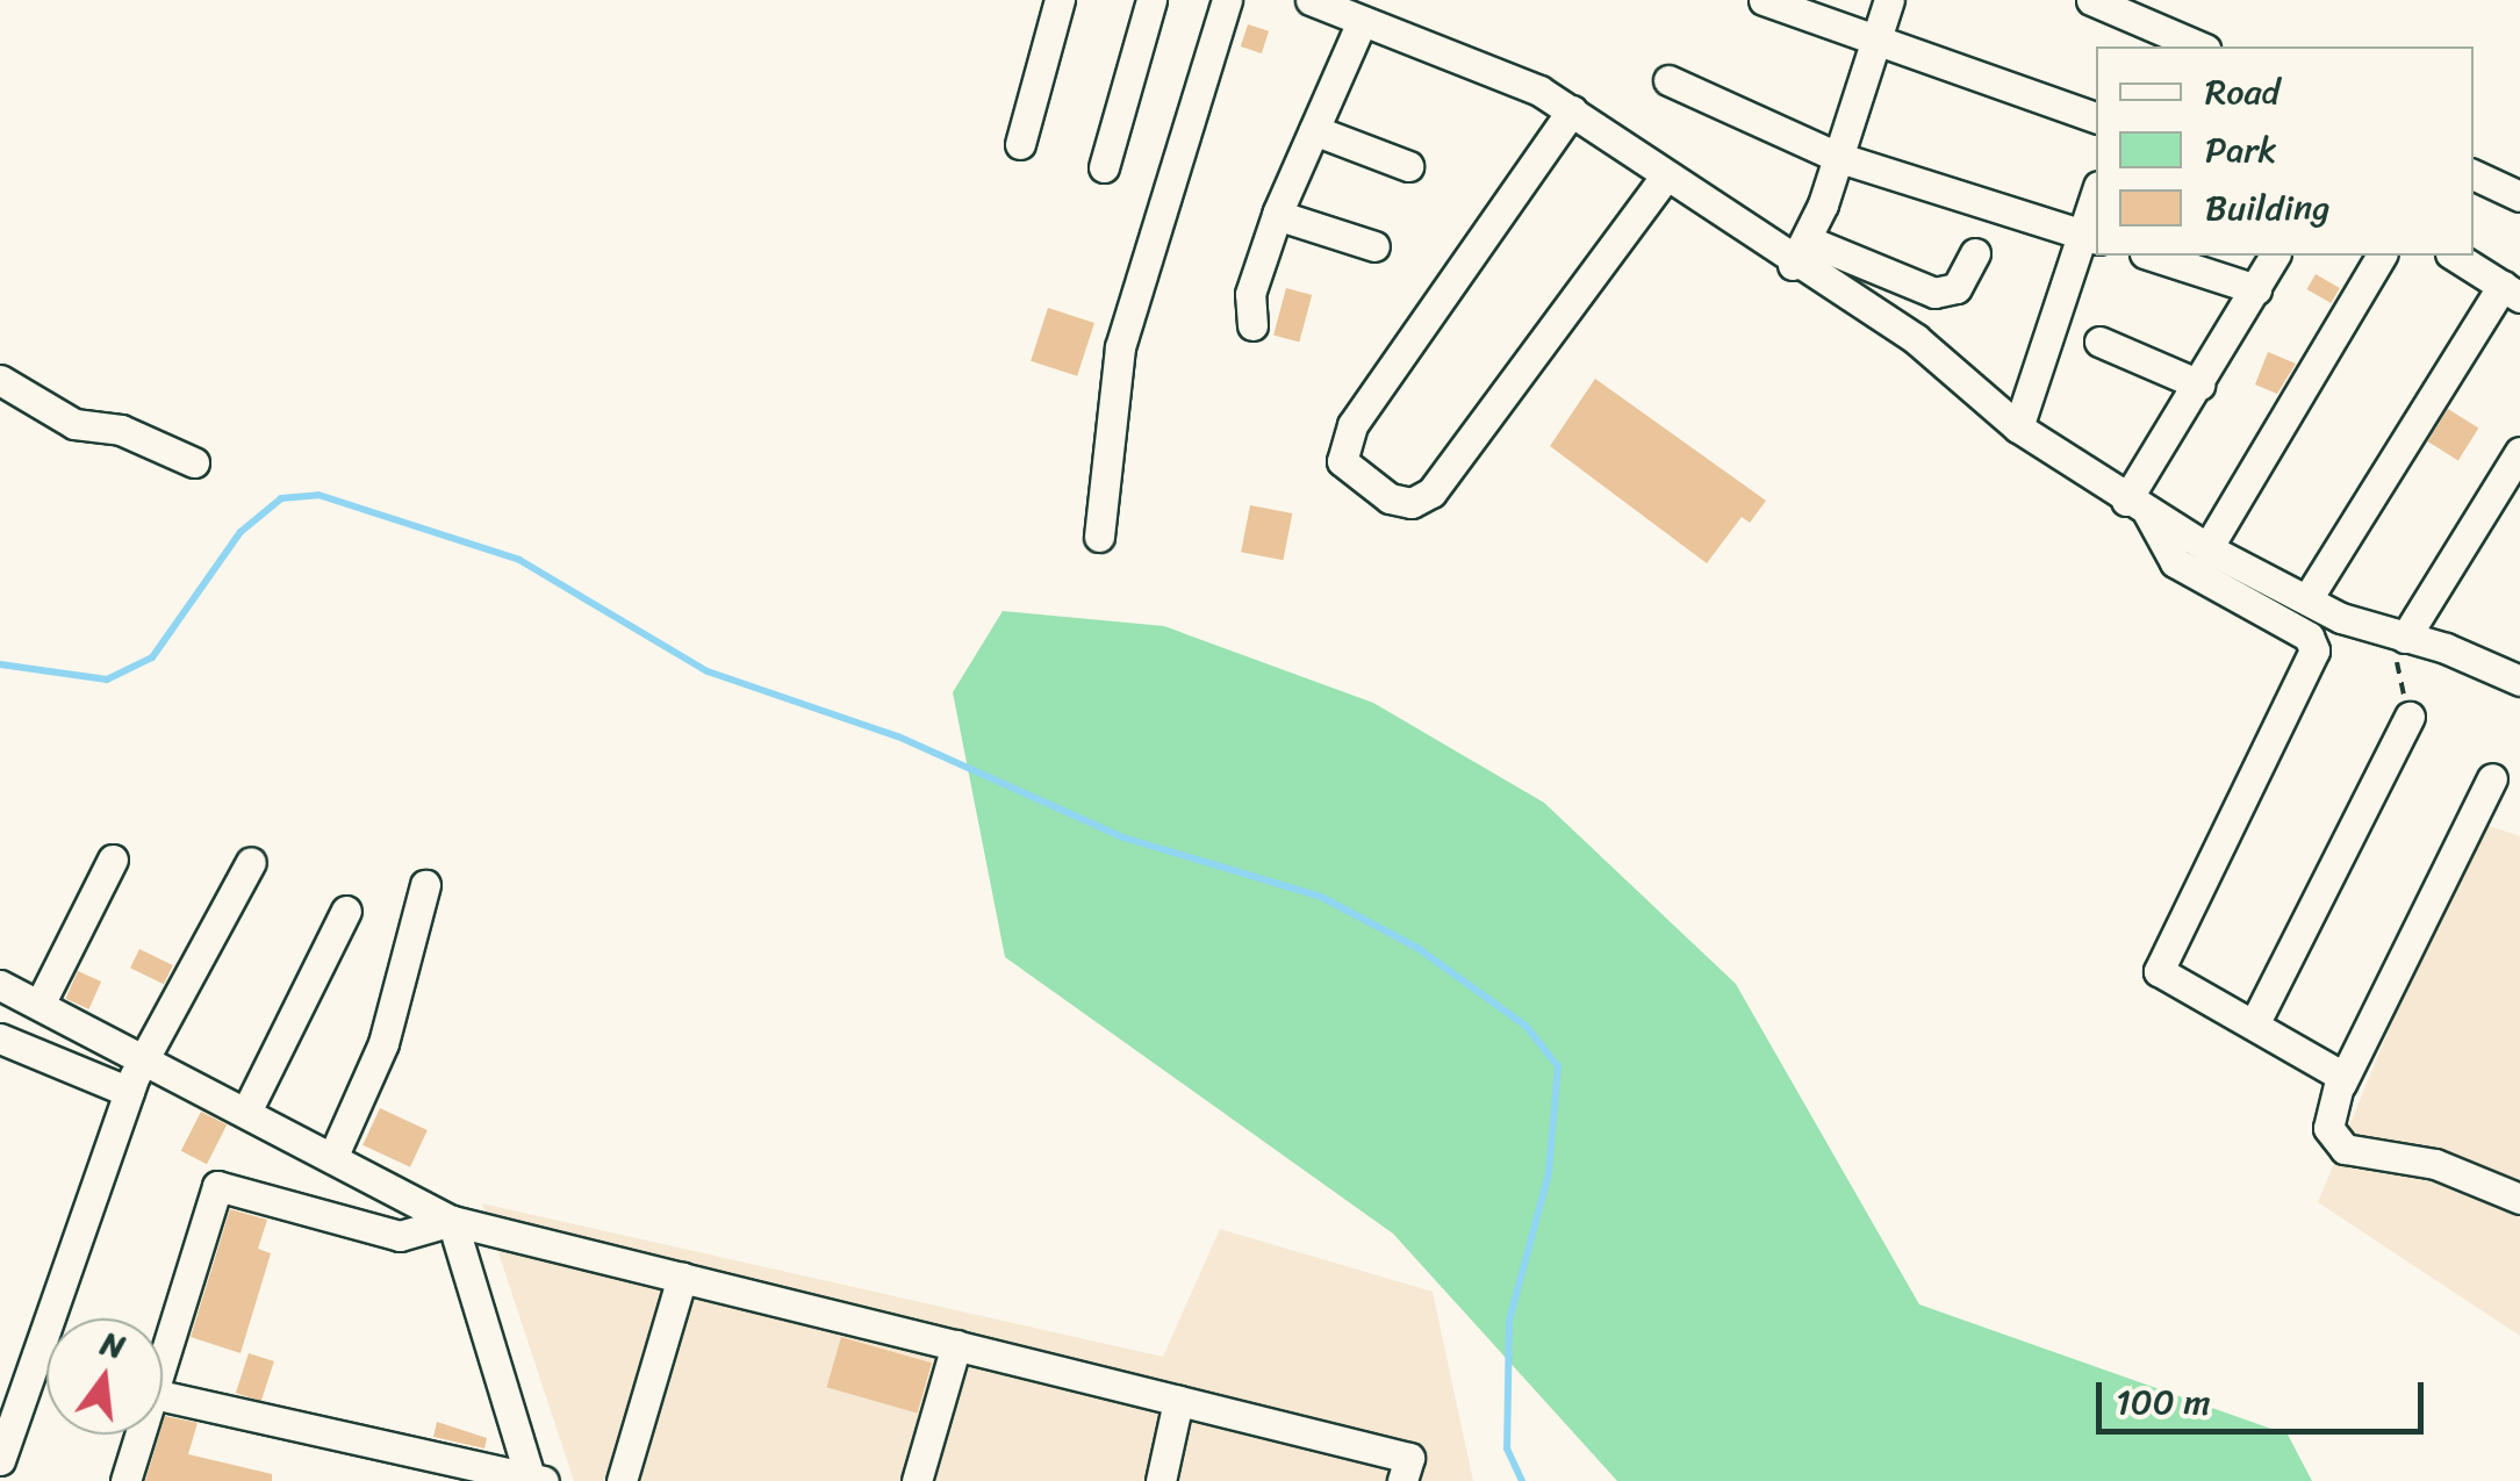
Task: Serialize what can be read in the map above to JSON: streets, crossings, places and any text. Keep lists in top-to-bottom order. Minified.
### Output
{"legend":["Road","Park","Building"],"scale_bar":"100 m","north":"top"}
